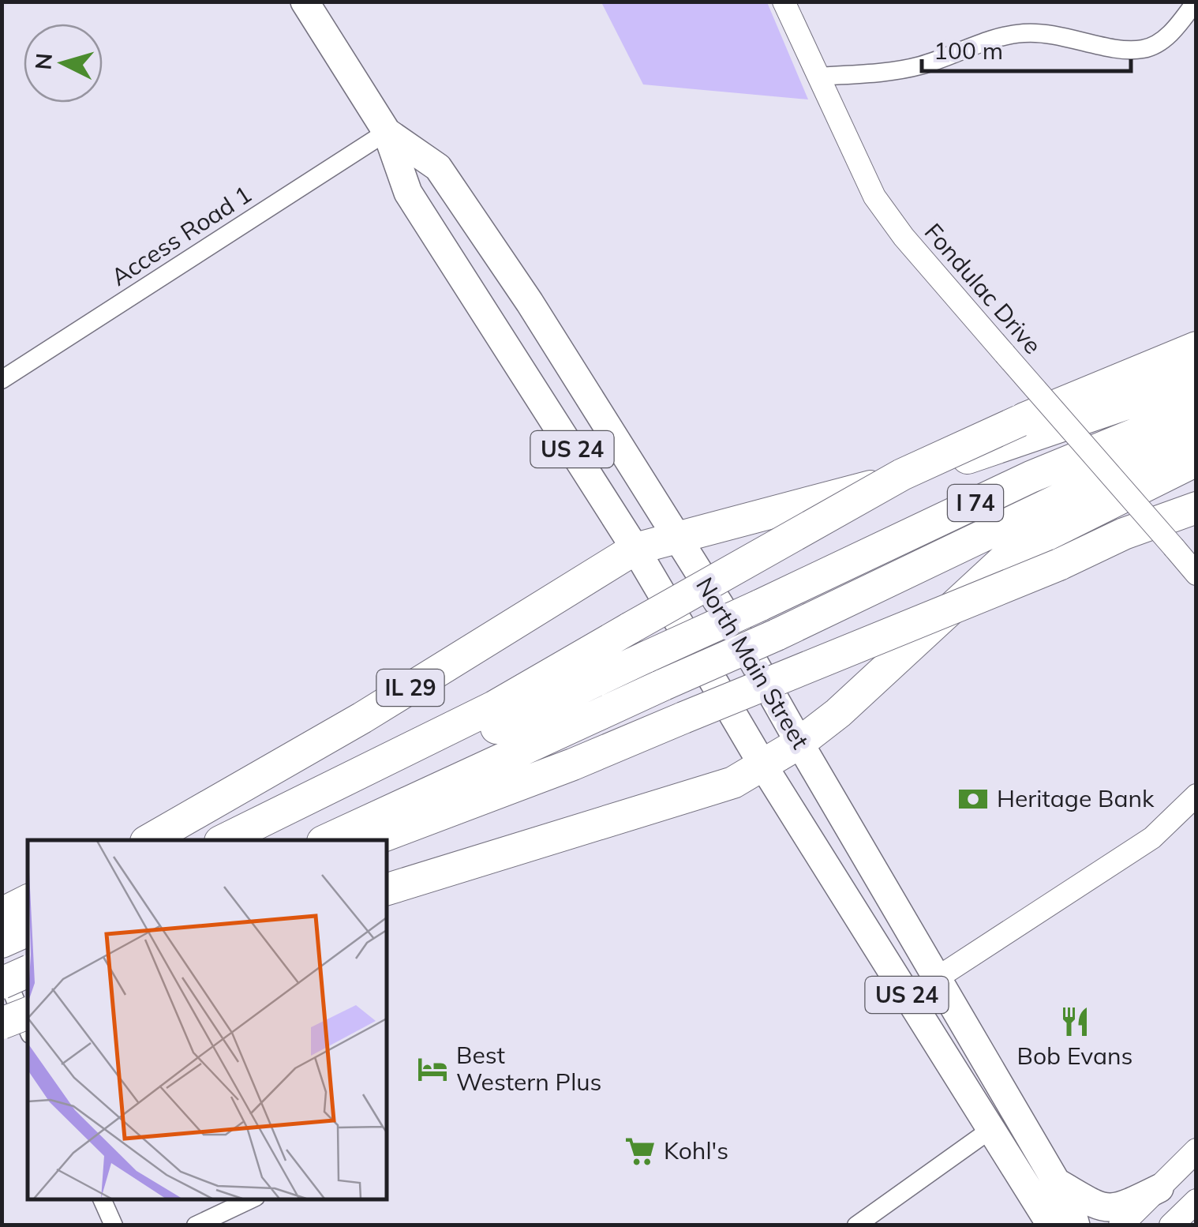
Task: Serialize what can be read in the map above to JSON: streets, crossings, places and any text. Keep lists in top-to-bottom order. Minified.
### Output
{"streets":{"highway":["I 74","IL 29"],"main road":["US 24","North Main Street"],"street":["Access Road 1","Fondulac Drive"]},"crossings":[["Access Road 1","North Main Street"],["North Main Street","IL 29"]],"places":{"bank":["Heritage Bank"],"restaurant":["Bob Evans"],"hotel":["Best Western Plus"],"supermarket":["Kohl's"]},"scale_bar":"100 m","north":"left"}
